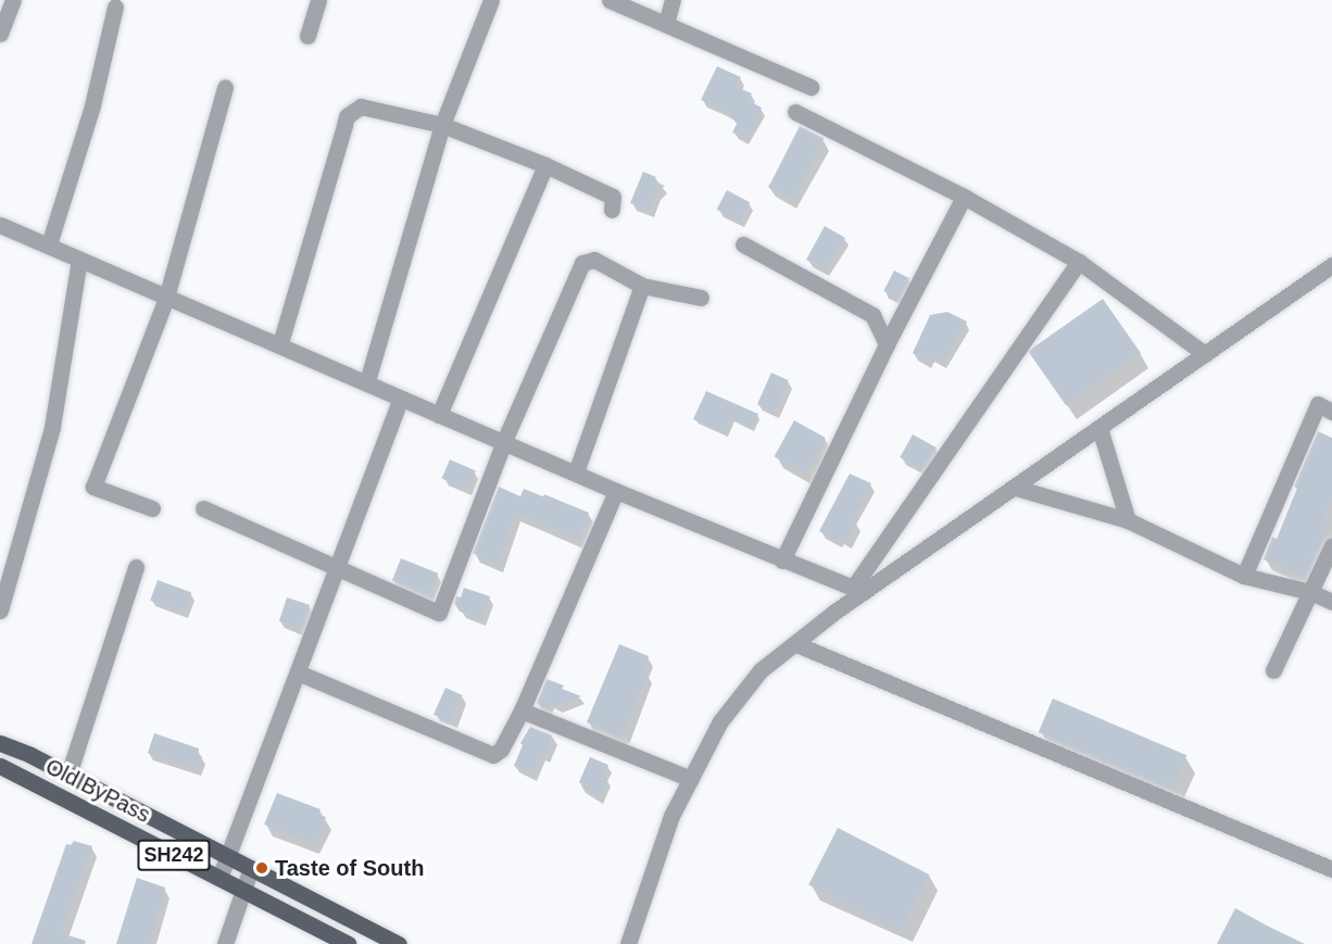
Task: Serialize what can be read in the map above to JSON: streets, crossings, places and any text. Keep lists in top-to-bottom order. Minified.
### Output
{"streets":{"main road":["Old ByPass","SH242"]},"places":["Taste of South"]}
